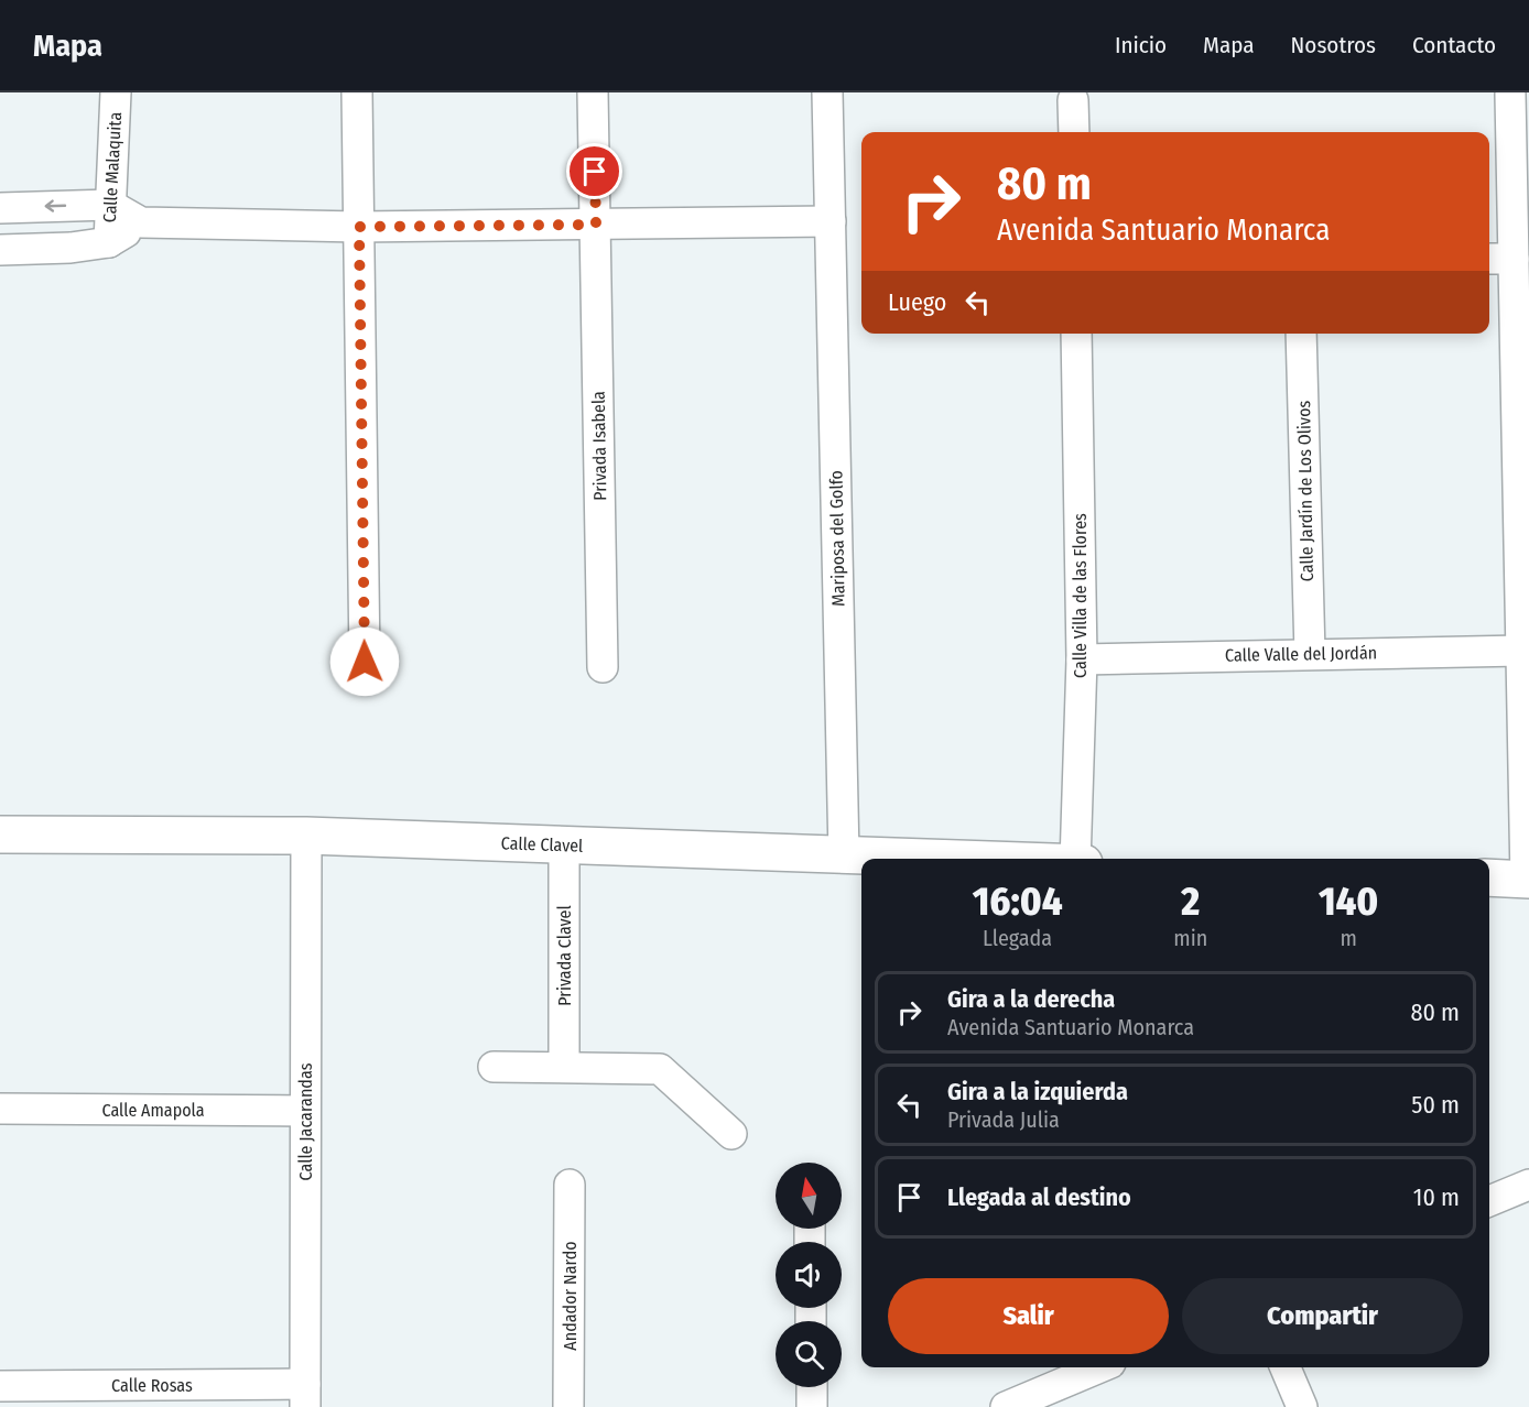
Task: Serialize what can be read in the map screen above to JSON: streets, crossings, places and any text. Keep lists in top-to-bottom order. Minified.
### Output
{"streets":{"street":["Calle Malaquita","Privada Isabela","Calle Jardín de Los Olivos","Mariposa del Golfo","Calle Villa de las Flores","Calle Valle del Jordán","Calle Clavel","Privada Clavel","Calle Amapola","Calle Jacarandas","Andador Nardo","Calle Rosas"]},"crossings":[["Calle Jardín de Los Olivos","Calle Valle del Jordán"],["Mariposa del Golfo","Calle Clavel"],["Calle Villa de las Flores","Calle Valle del Jordán"],["Calle Clavel","Privada Clavel"],["Calle Clavel","Calle Jacarandas"],["Calle Amapola","Calle Jacarandas"],["Calle Jacarandas","Calle Rosas"]],"north":"top","page":{"header":"Mapa","nav":["Inicio","Mapa","Nosotros","Contacto"],"turn":["80 m","Avenida Santuario Monarca"],"then":"Luego","eta":["16:04","Llegada","2","min","140","m"],"list":[{"name":"Gira a la derecha","note":"Avenida Santuario Monarca","value":"80 m"},{"name":"Gira a la izquierda","note":"Privada Julia","value":"50 m"},{"name":"Llegada al destino","value":"10 m"}],"buttons":["Salir","Compartir"]}}
